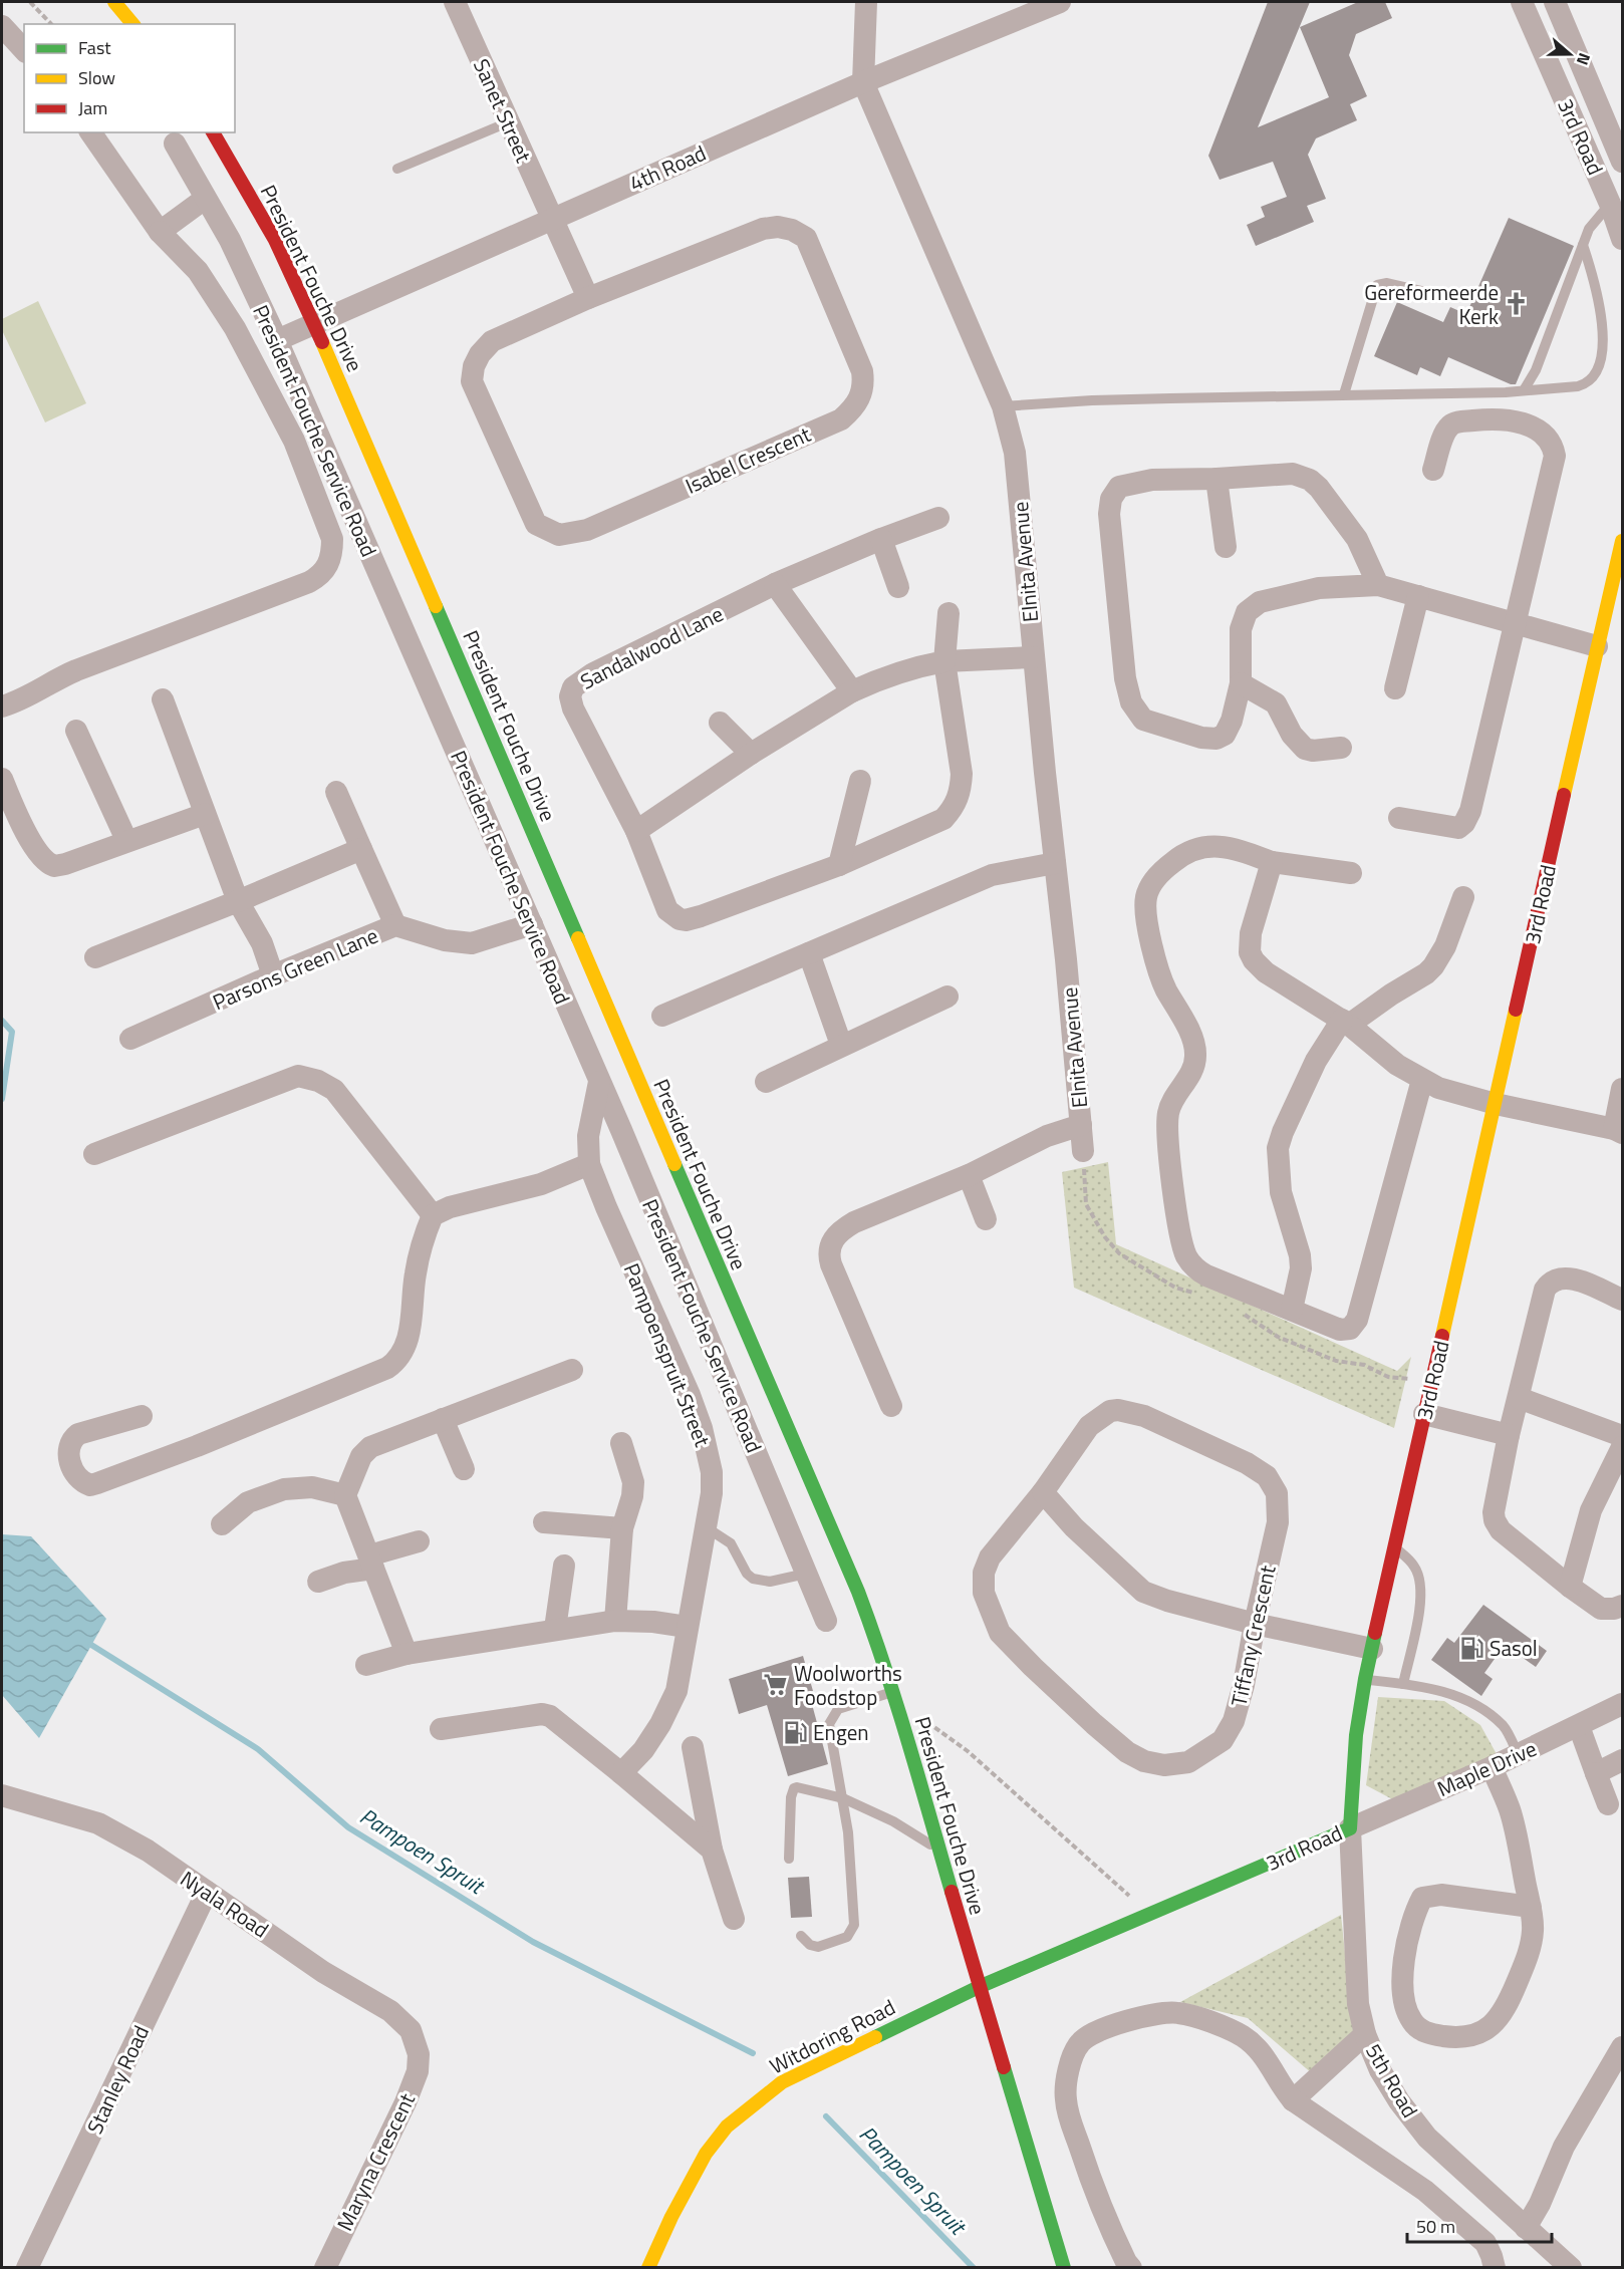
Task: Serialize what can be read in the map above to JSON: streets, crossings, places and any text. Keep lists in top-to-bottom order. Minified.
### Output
{"streets":{"street":["Sanet Street","3rd Road","4th Road","President Fouche Drive","President Fouche Service Road","Isabel Crescent","Elnita Avenue","Sandalwood Lane","Parsons Green Lane","Pampoenspruit Street","Tiffany Crescent","Maple Drive","Nyala Road","Witdoring Road","Stanley Road","5th Road","Maryna Crescent"]},"crossings":[["Sanet Street","4th Road"],["3rd Road","President Fouche Drive"],["3rd Road","Maple Drive"],["3rd Road","Witdoring Road"],["3rd Road","5th Road"],["4th Road","President Fouche Drive"],["4th Road","President Fouche Service Road"],["4th Road","Elnita Avenue"],["President Fouche Drive","Witdoring Road"],["President Fouche Service Road","Parsons Green Lane"],["President Fouche Service Road","Pampoenspruit Street"],["Maple Drive","5th Road"],["Nyala Road","Stanley Road"],["Nyala Road","Maryna Crescent"]],"water":["Pampoen Spruit"],"places":{"church":["Gereformeerde Kerk"],"fuel station":["Sasol","Engen"],"supermarket":["Woolworths Foodstop"]},"legend":["Fast","Slow","Jam"],"scale_bar":"50 m","north":"right"}
